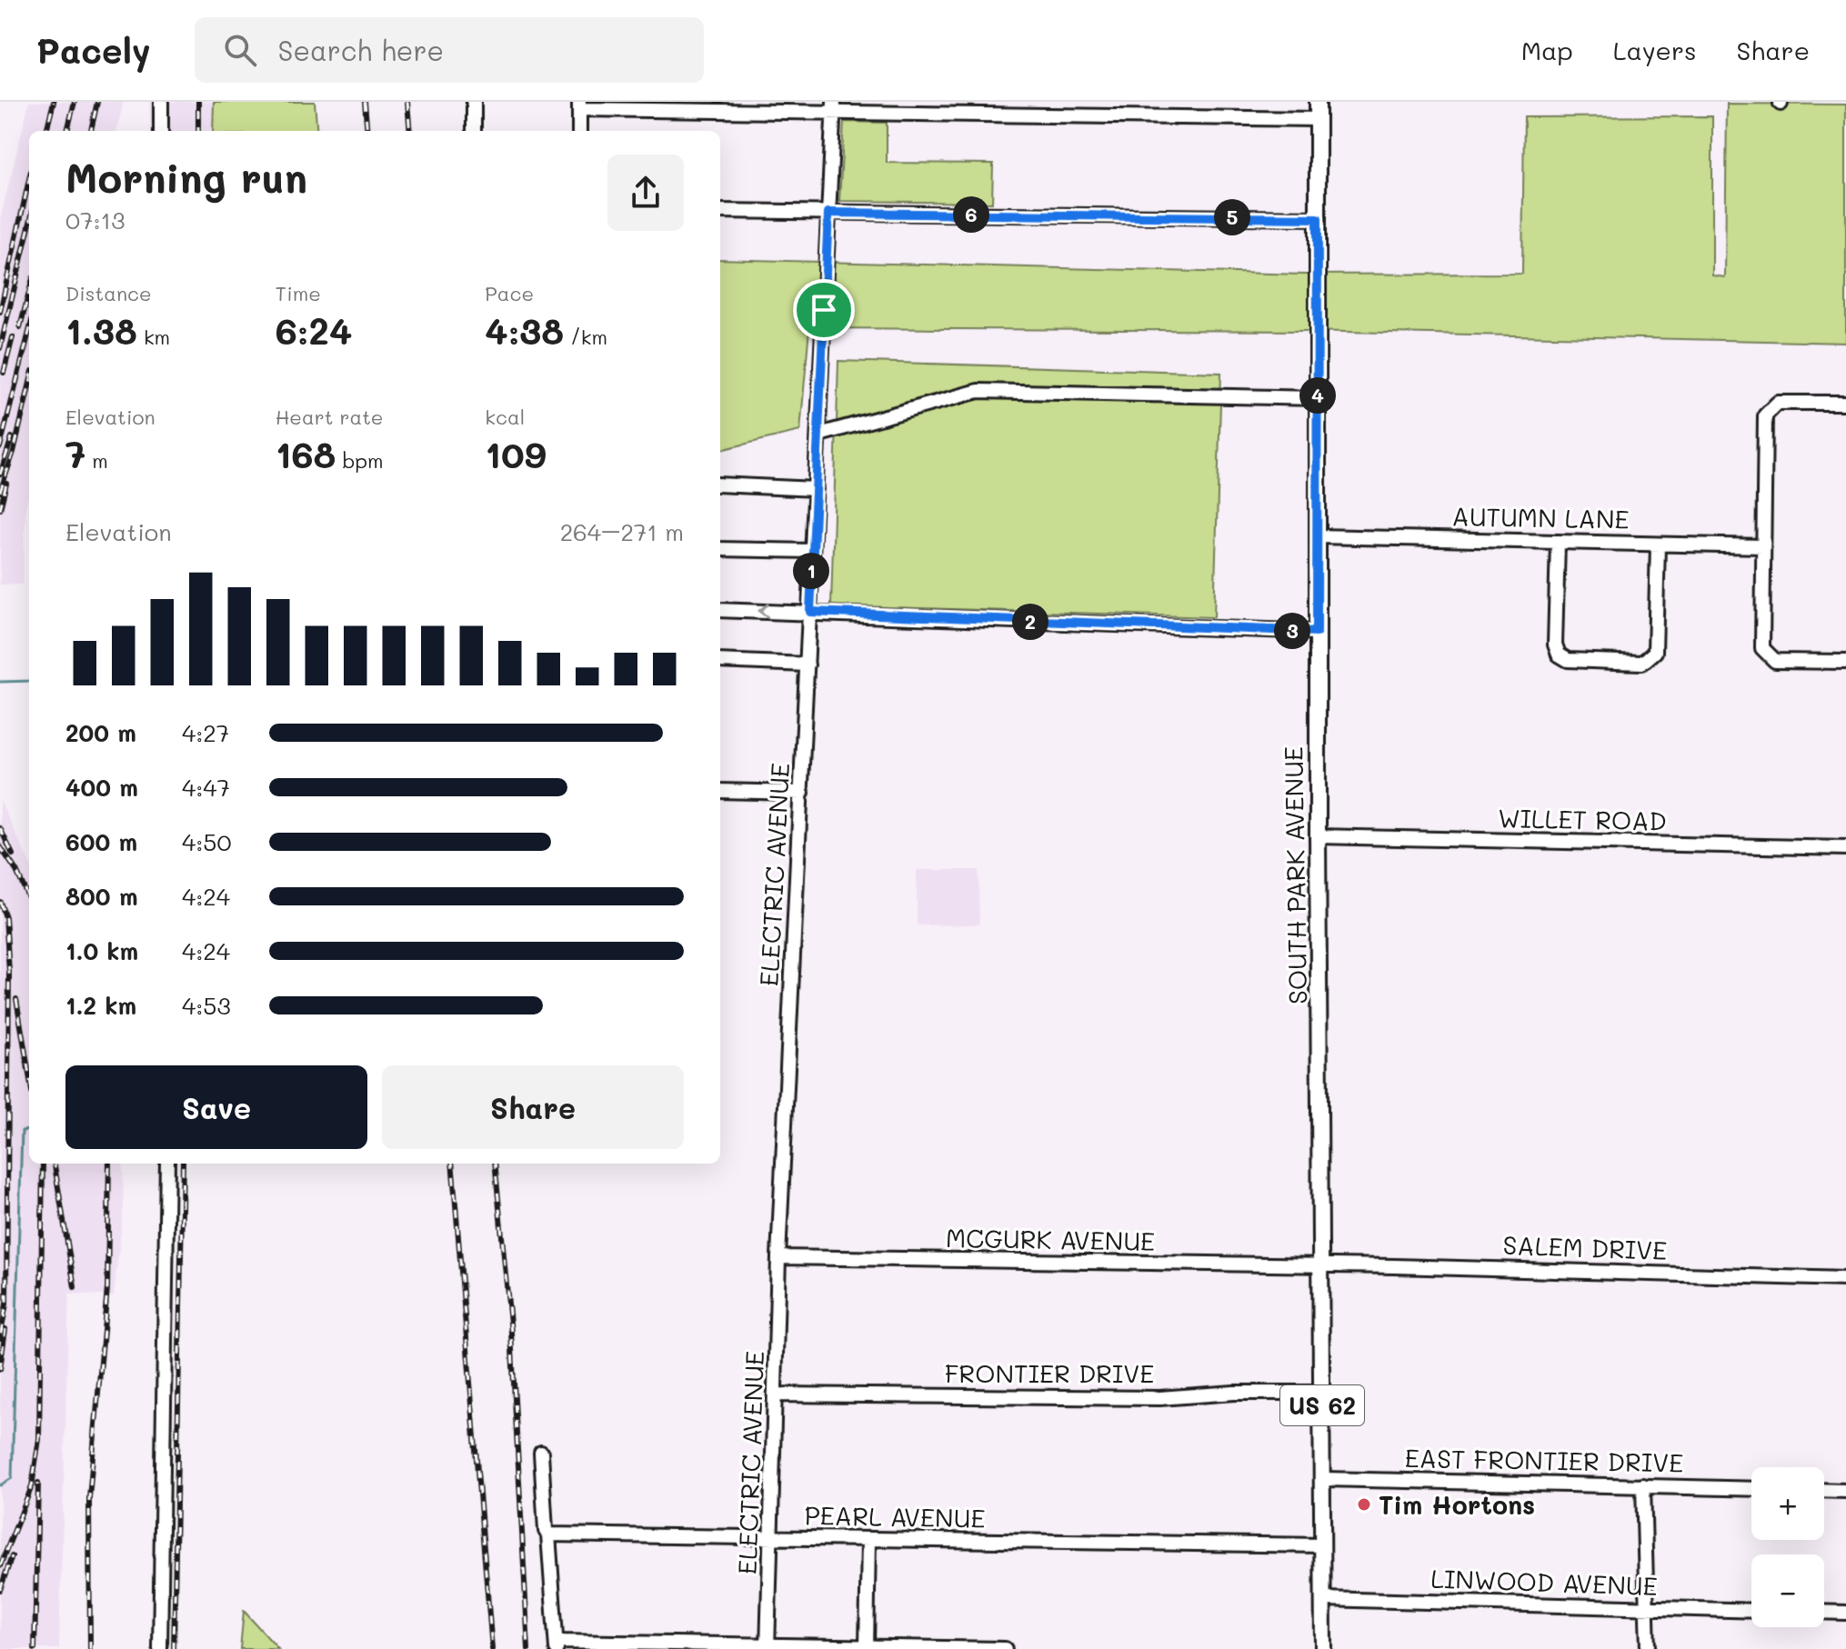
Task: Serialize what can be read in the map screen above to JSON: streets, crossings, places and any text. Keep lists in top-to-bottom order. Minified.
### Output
{"streets":{"main road":["SOUTH PARK AVENUE","US 62"],"street":["AUTUMN LANE","WILLET ROAD","ELECTRIC AVENUE","MCGURK AVENUE","SALEM DRIVE","FRONTIER DRIVE","EAST FRONTIER DRIVE","PEARL AVENUE","LINWOOD AVENUE"]},"crossings":[["AUTUMN LANE","SOUTH PARK AVENUE"],["WILLET ROAD","SOUTH PARK AVENUE"],["ELECTRIC AVENUE","MCGURK AVENUE"],["ELECTRIC AVENUE","FRONTIER DRIVE"],["ELECTRIC AVENUE","PEARL AVENUE"],["SOUTH PARK AVENUE","MCGURK AVENUE"],["SOUTH PARK AVENUE","SALEM DRIVE"],["SOUTH PARK AVENUE","FRONTIER DRIVE"],["SOUTH PARK AVENUE","EAST FRONTIER DRIVE"],["SOUTH PARK AVENUE","PEARL AVENUE"],["SOUTH PARK AVENUE","LINWOOD AVENUE"],["MCGURK AVENUE","SALEM DRIVE"]],"places":["Tim Hortons"],"page":{"header":"Pacely","search":"Search here","nav":["Map","Layers","Share"],"heading":["Morning run","07:13"],"pins":["6","5","4","1","2","3"],"stats":[["Distance","1.38 km"],["Time","6:24"],["Pace","4:38 /km"],["Elevation","7 m"],["Heart rate","168 bpm"],["kcal","109"]],"chart":["Elevation","264–271 m"],"list":[{"name":"200 m","note":"4:27"},{"name":"400 m","note":"4:47"},{"name":"600 m","note":"4:50"},{"name":"800 m","note":"4:24"},{"name":"1.0 km","note":"4:24"},{"name":"1.2 km","note":"4:53"}],"buttons":["Save","Share"],"map_buttons":["+","−"]}}
